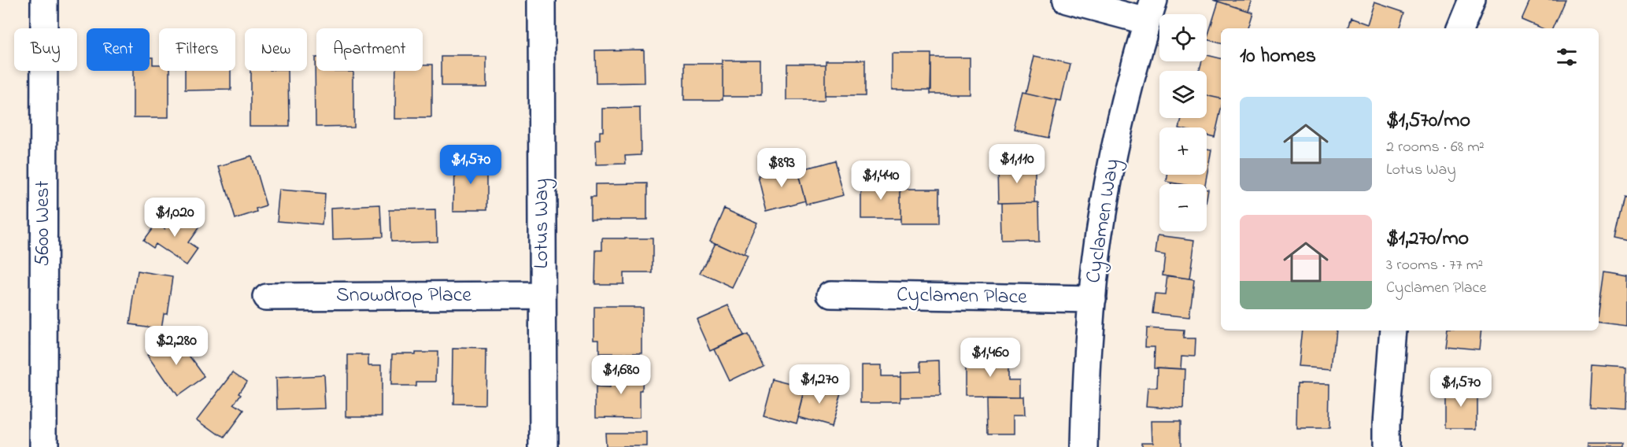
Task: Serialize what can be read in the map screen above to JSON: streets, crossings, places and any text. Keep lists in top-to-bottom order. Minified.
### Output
{"streets":{"street":["Cyclamen Way","5600 West","Lotus Way","Snowdrop Place","Cyclamen Place"]},"crossings":[["Cyclamen Way","Cyclamen Place"],["Lotus Way","Snowdrop Place"]],"page":{"map_buttons":["+","−"],"chip":["Buy","Rent","Filters","New","Apartment"],"heading":"10 homes","list":[{"name":"$1,570/mo","note":"2 rooms · 68 m² · Lotus Way"},{"name":"$1,270/mo","note":"3 rooms · 77 m² · Cyclamen Place"}],"price":["$1,110","$1,570","$893","$1,440","$1,020","$2,280","$1,460","$1,680","$1,270","$1,570"]}}
